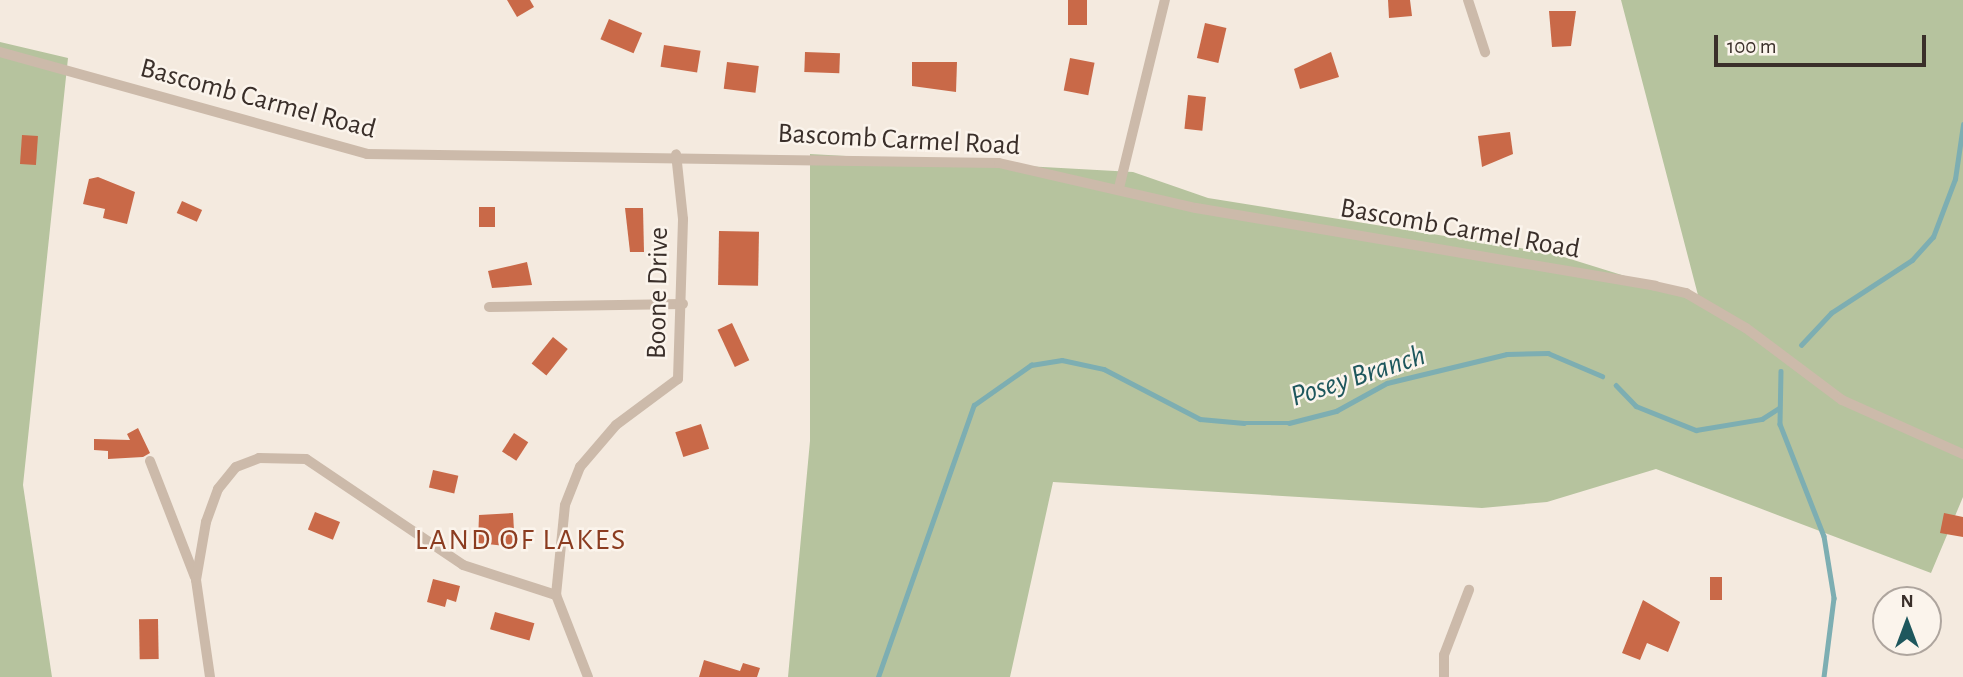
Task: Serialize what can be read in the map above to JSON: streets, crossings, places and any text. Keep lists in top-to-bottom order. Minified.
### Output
{"streets":{"street":["Bascomb Carmel Road","Boone Drive"]},"crossings":[["Bascomb Carmel Road","Boone Drive"]],"districts":["LAND OF LAKES"],"water":["Posey Branch"],"scale_bar":"100 m","north":"top"}
